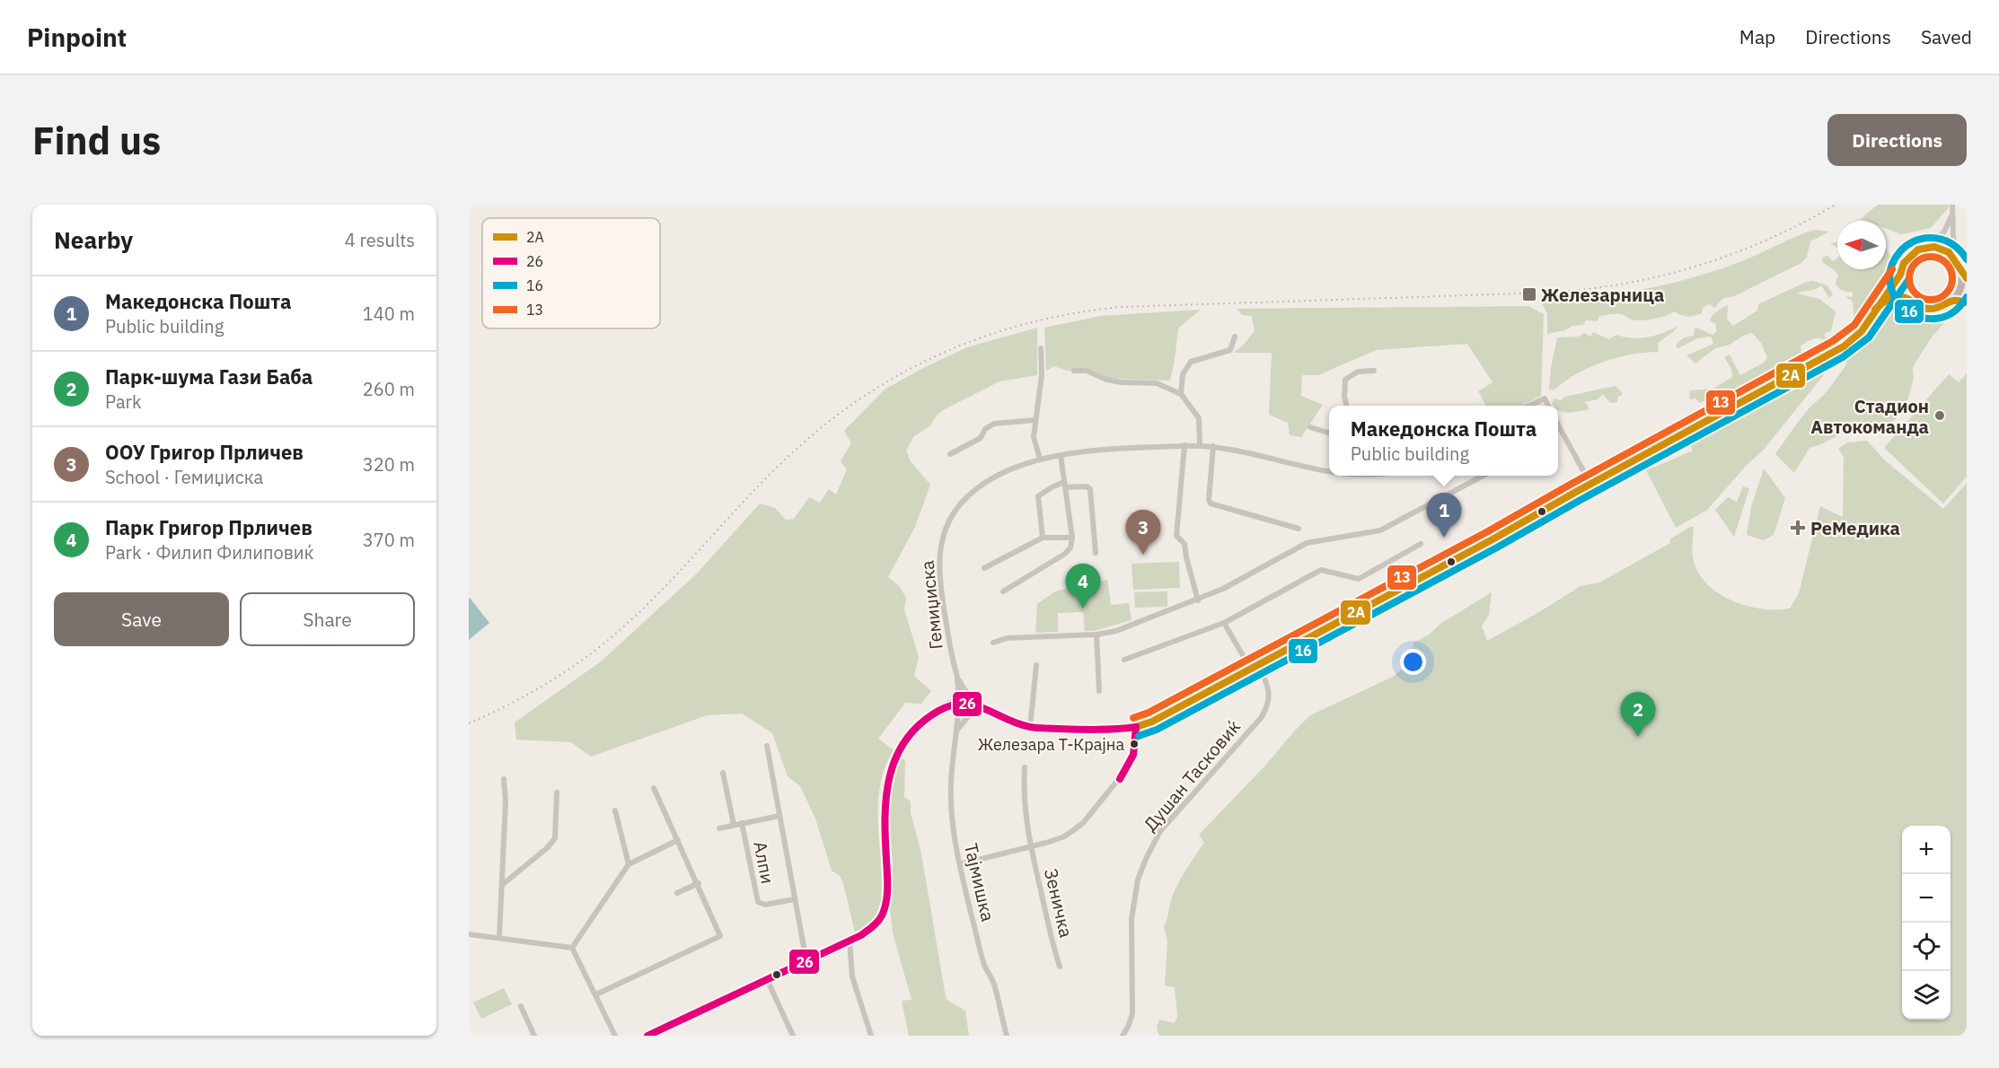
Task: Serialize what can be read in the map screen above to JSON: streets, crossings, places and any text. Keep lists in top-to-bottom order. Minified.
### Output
{"streets":{"street":["Гемиџиска","Душан Тасковиќ","Алпи","Тајмишка","Зеничка"]},"crossings":[["Гемиџиска","Тајмишка"]],"places":{"transit":["Железарница"],"other":["Стадион Автокоманда","Железара Т-Крајна"],"health":["РеМедика"]},"lines":["transit line 16","transit line 2A","transit line 13","transit line 26"],"legend":["2A","26","16","13"],"north":"left","page":{"header":"Pinpoint","nav":["Map","Directions","Saved"],"buttons":["Directions",["Save","Share"]],"title":"Find us","heading":["Nearby","4 results"],"list":[{"mark":"1","name":"Македонска Пошта","note":"Public building","value":"140 m"},{"mark":"2","name":"Парк-шума Гази Баба","note":"Park","value":"260 m"},{"mark":"3","name":"ООУ Григор Прличев","note":"School · Гемиџиска","value":"320 m"},{"mark":"4","name":"Парк Григор Прличев","note":"Park · Филип Филиповиќ","value":"370 m"}],"popup":["Македонска Пошта","Public building"],"pins":["1","3","4","2"],"map_buttons":["+","−"]}}
